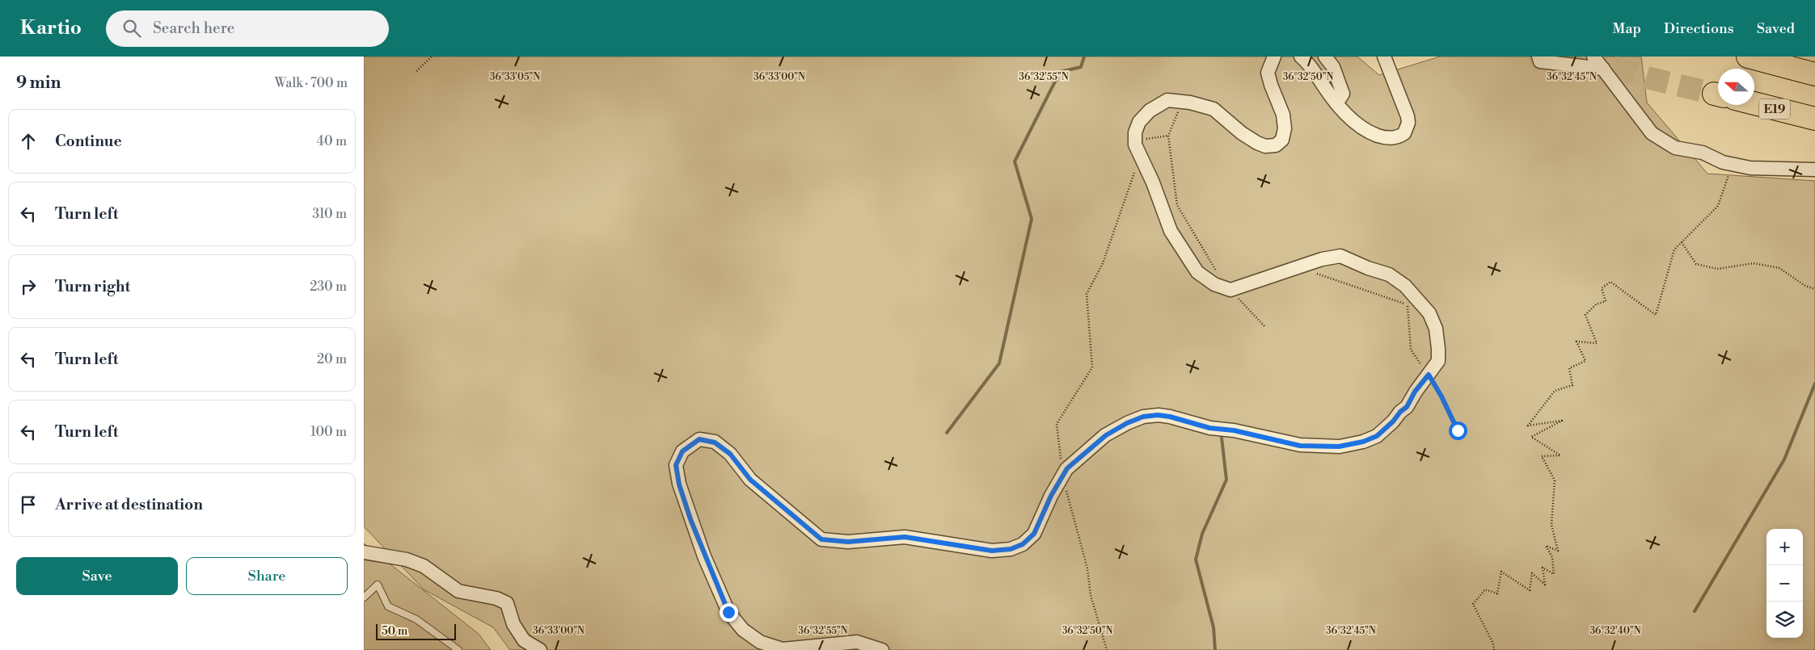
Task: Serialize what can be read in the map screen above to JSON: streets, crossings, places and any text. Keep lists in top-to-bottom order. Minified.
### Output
{"streets":{"highway":["E19"]},"scale_bar":"50 m","north":"left","page":{"header":"Kartio","search":"Search here","nav":["Map","Directions","Saved"],"heading":["9 min","Walk · 700 m"],"list":[["Continue","40 m"],["Turn left","310 m"],["Turn right","230 m"],["Turn left","20 m"],["Turn left","100 m"],"Arrive at destination"],"map_buttons":["+","−"],"buttons":["Save","Share"],"scale":"50 m"},"coordinates":["36°33'05\"N","36°33'00\"N","36°32'55\"N","36°32'50\"N","36°32'45\"N","36°32'40\"N"]}
